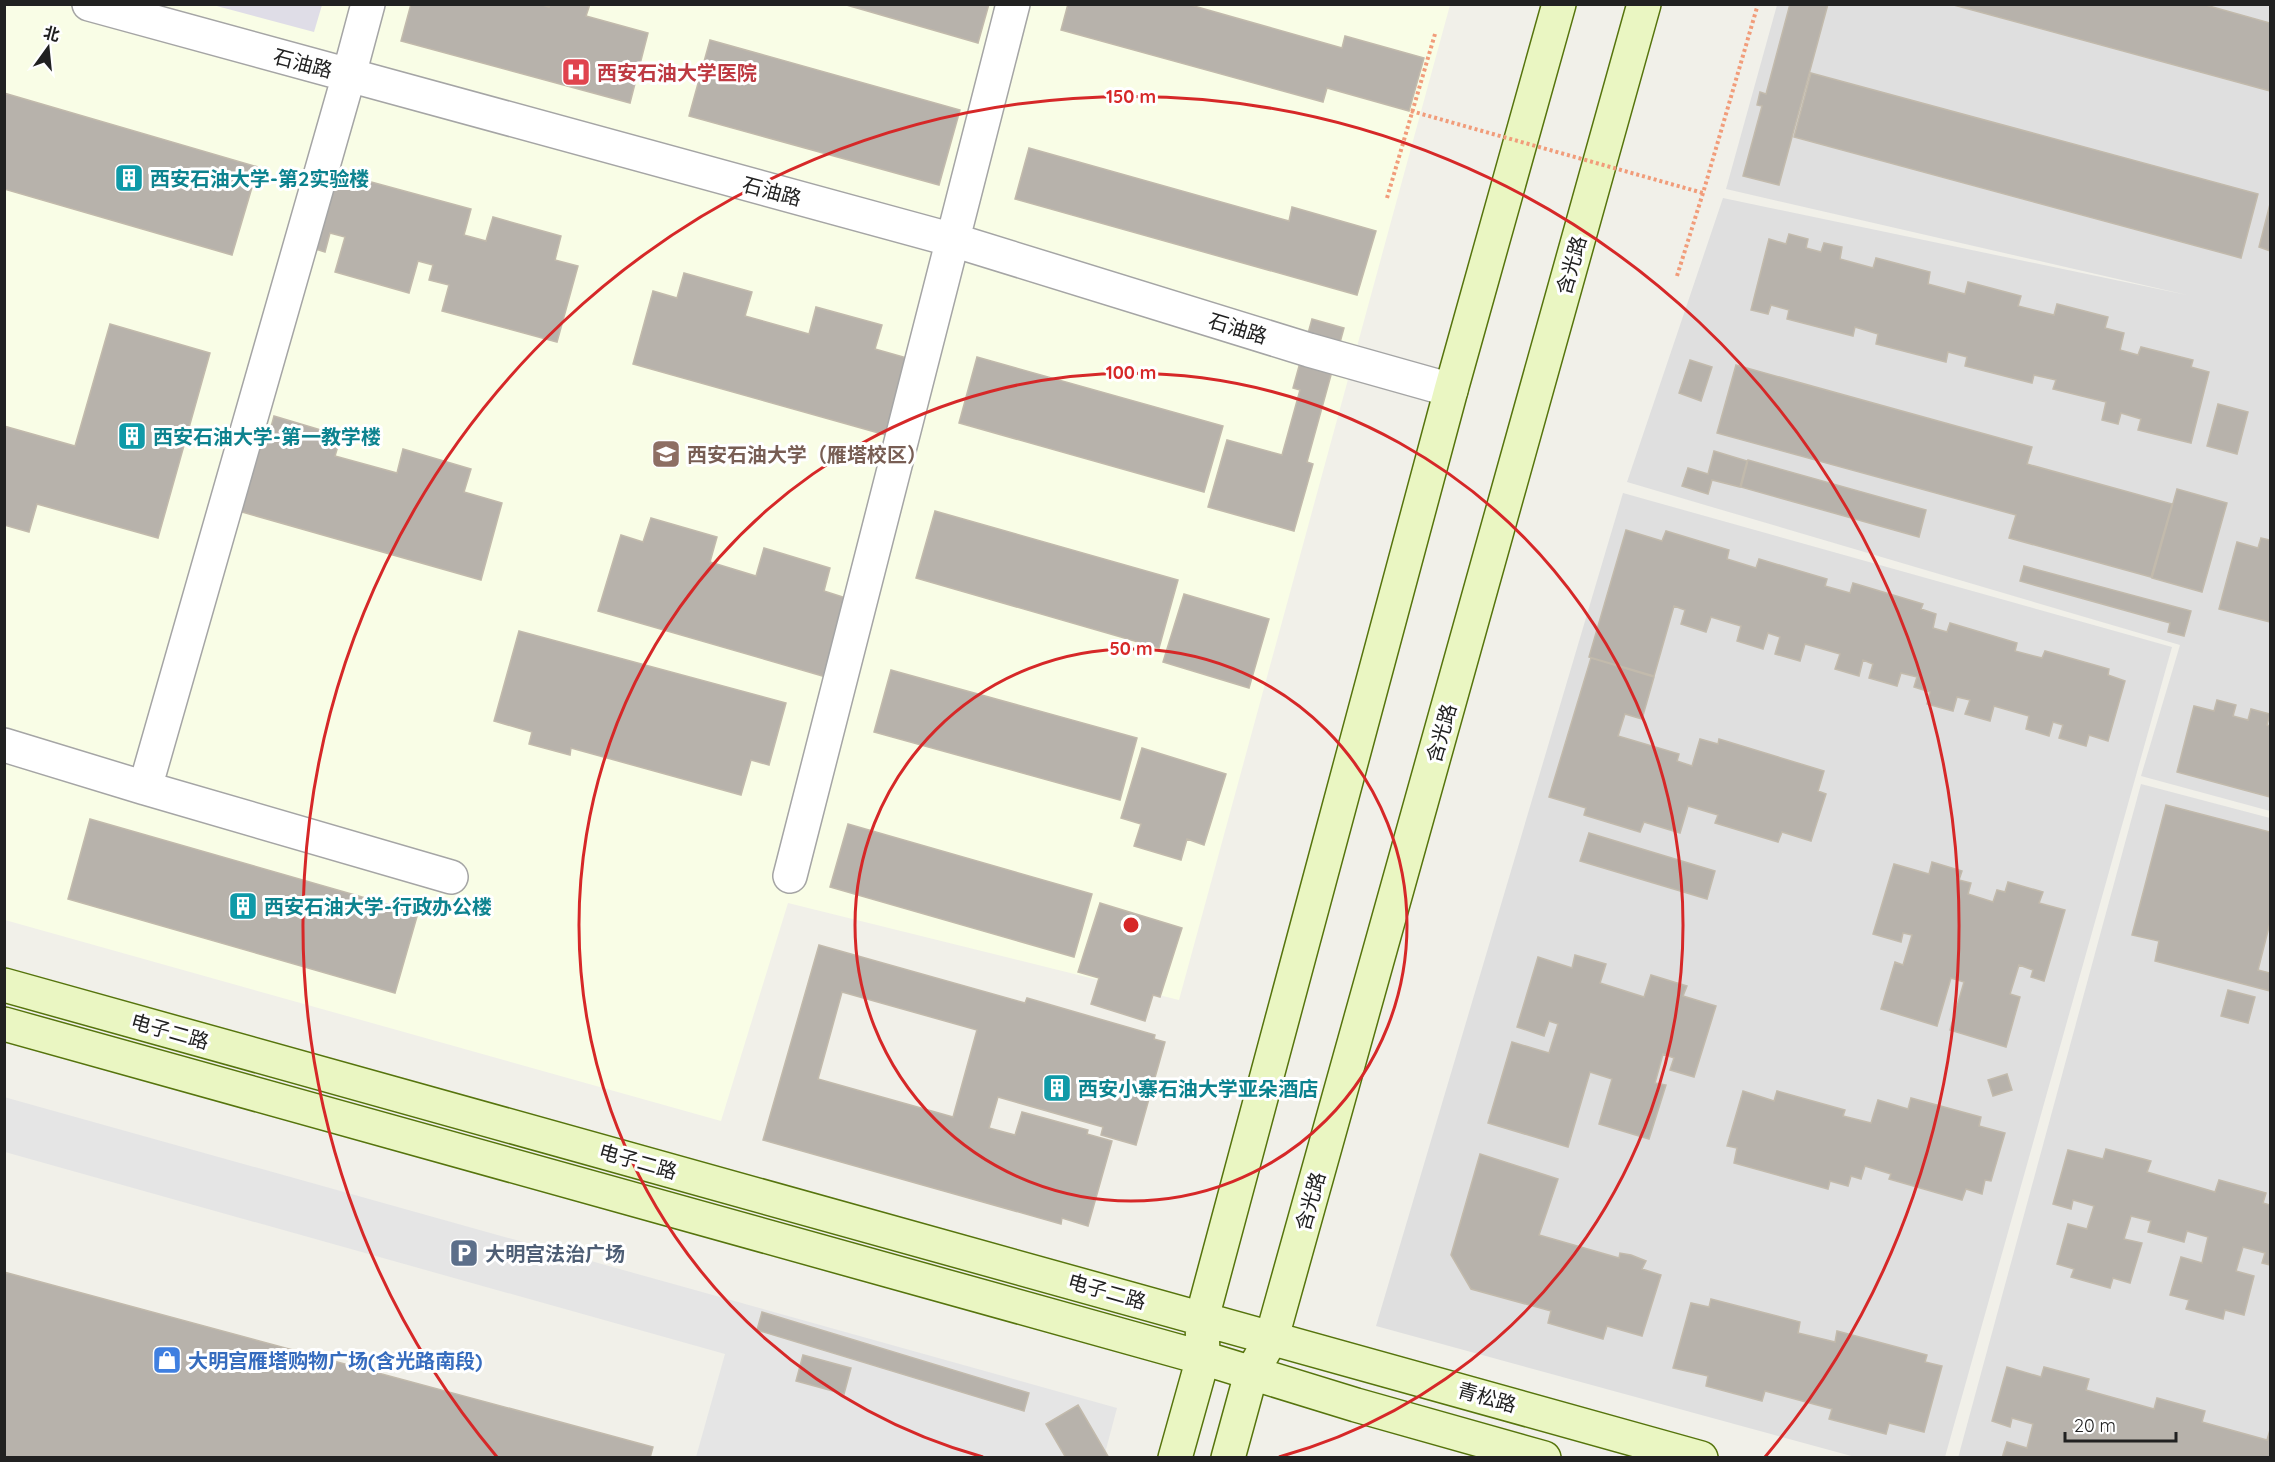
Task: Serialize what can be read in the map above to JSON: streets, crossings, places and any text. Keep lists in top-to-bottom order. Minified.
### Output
{"streets":{"main road":["含光路","电子二路","青松路"],"street":["石油路"]},"crossings":[["含光路","电子二路"],["含光路","青松路"],["电子二路","青松路"]],"places":{"hospital":["西安石油大学医院"],"building":["西安石油大学-第2实验楼","西安石油大学-第一教学楼","西安石油大学-行政办公楼","西安小寨石油大学亚朵酒店"],"school or university":["西安石油大学（雁塔校区）"],"parking":["大明宫法治广场"],"shop":["大明宫雁塔购物广场(含光路南段)"]},"scale_bar":"20 m","north":"top","rings":["150 m","100 m","50 m"]}
